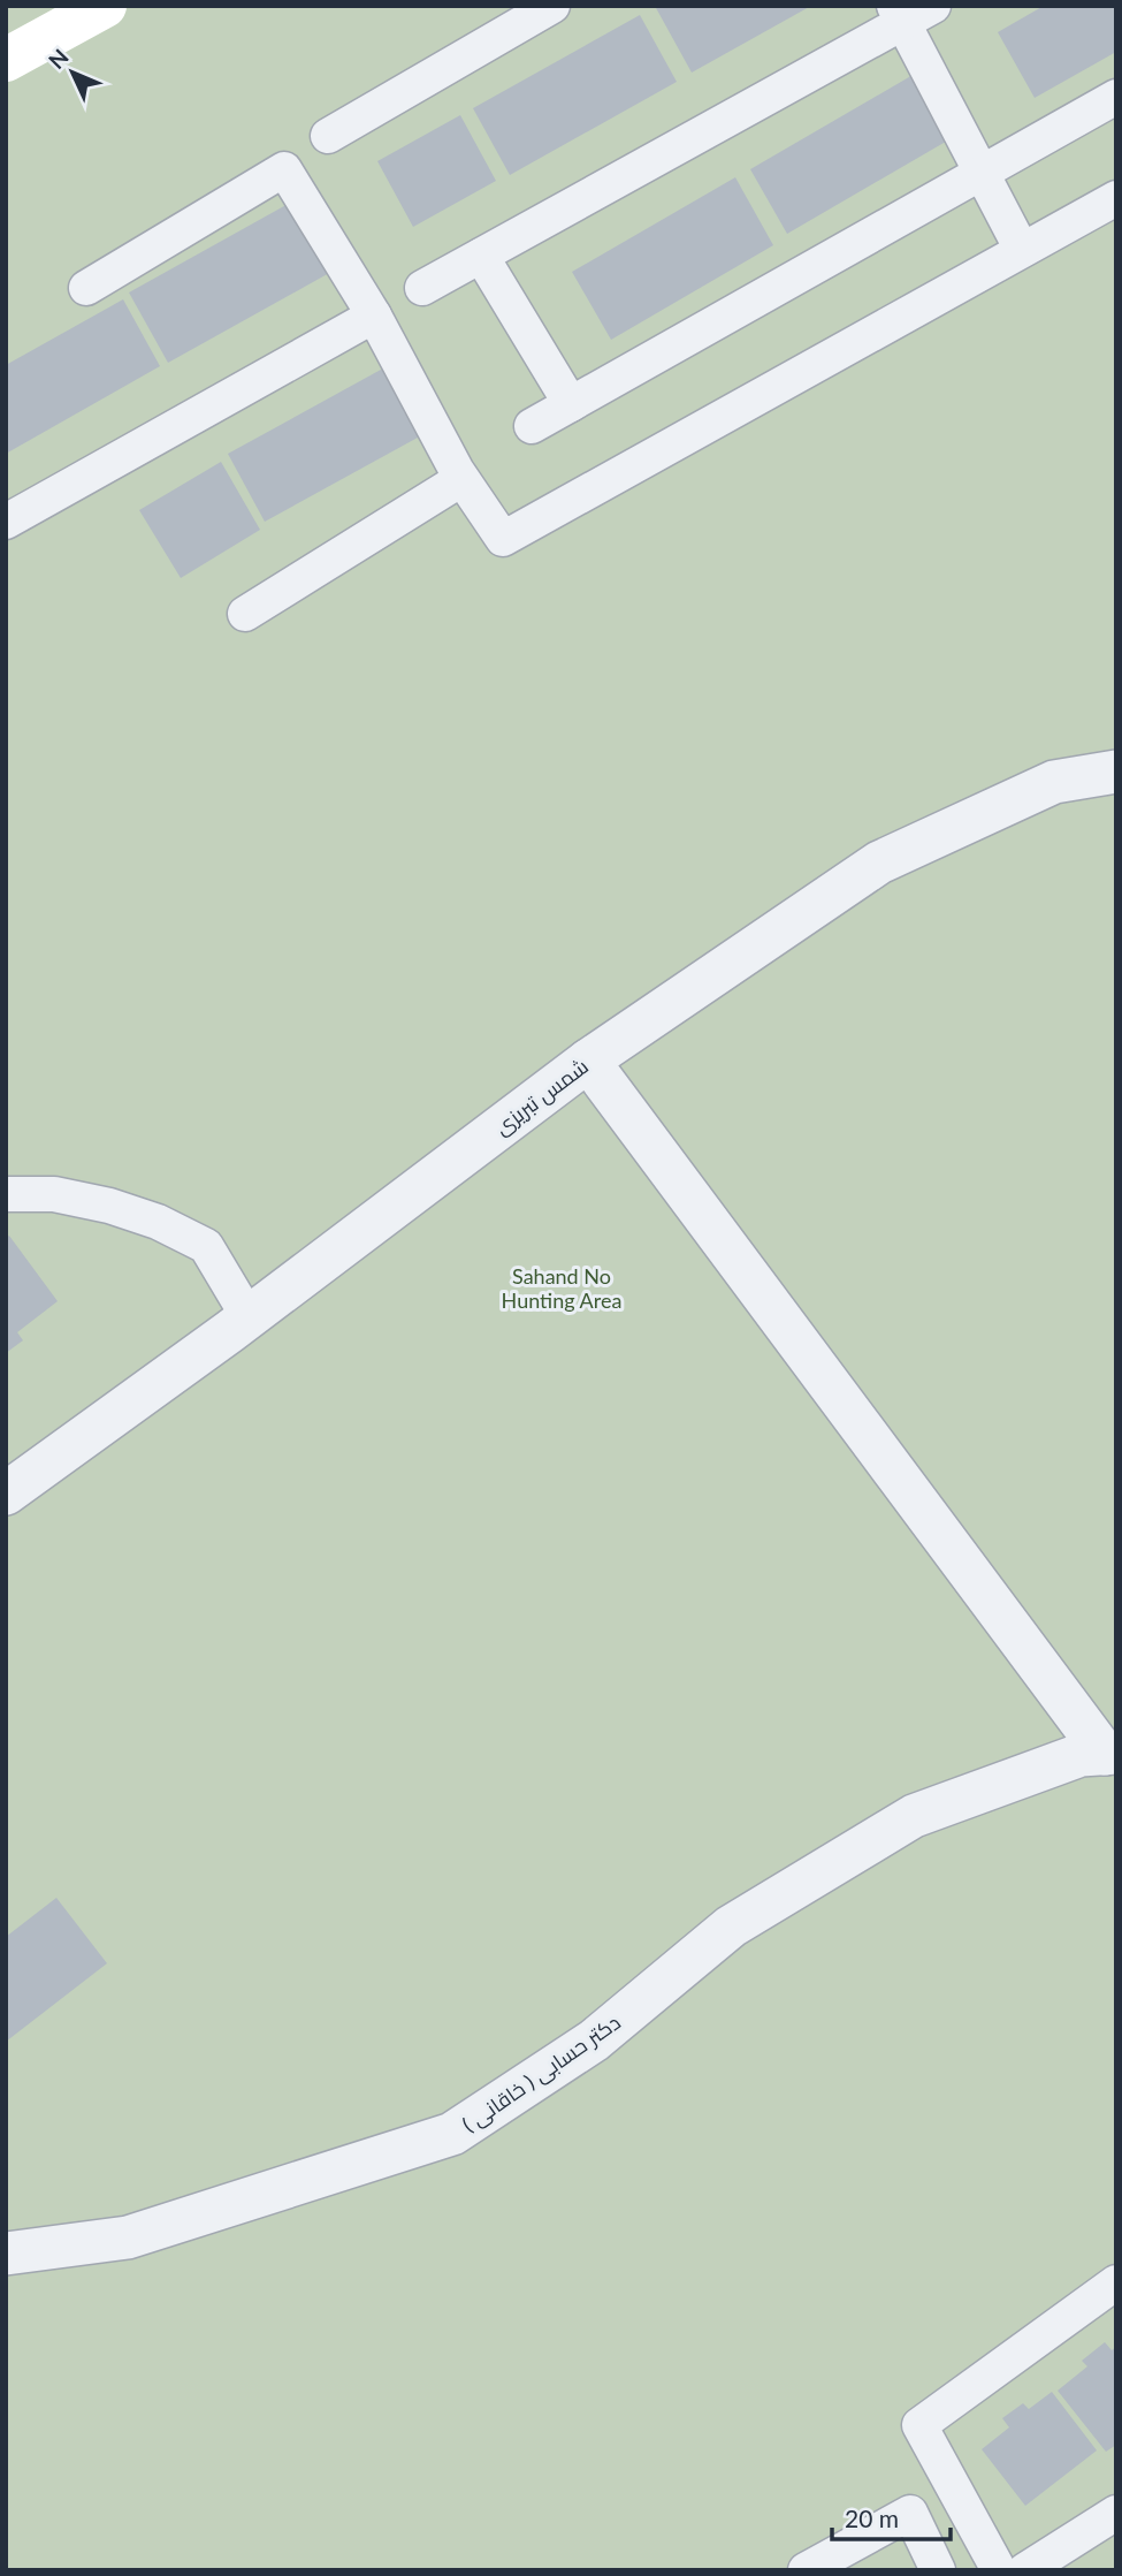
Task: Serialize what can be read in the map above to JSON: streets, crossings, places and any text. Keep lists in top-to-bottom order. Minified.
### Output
{"streets":{"street":["شمس تبریزی","دکتر حسابی ( خاقانی )"]},"parks":["Sahand No Hunting Area"],"scale_bar":"20 m","north":"top left"}
